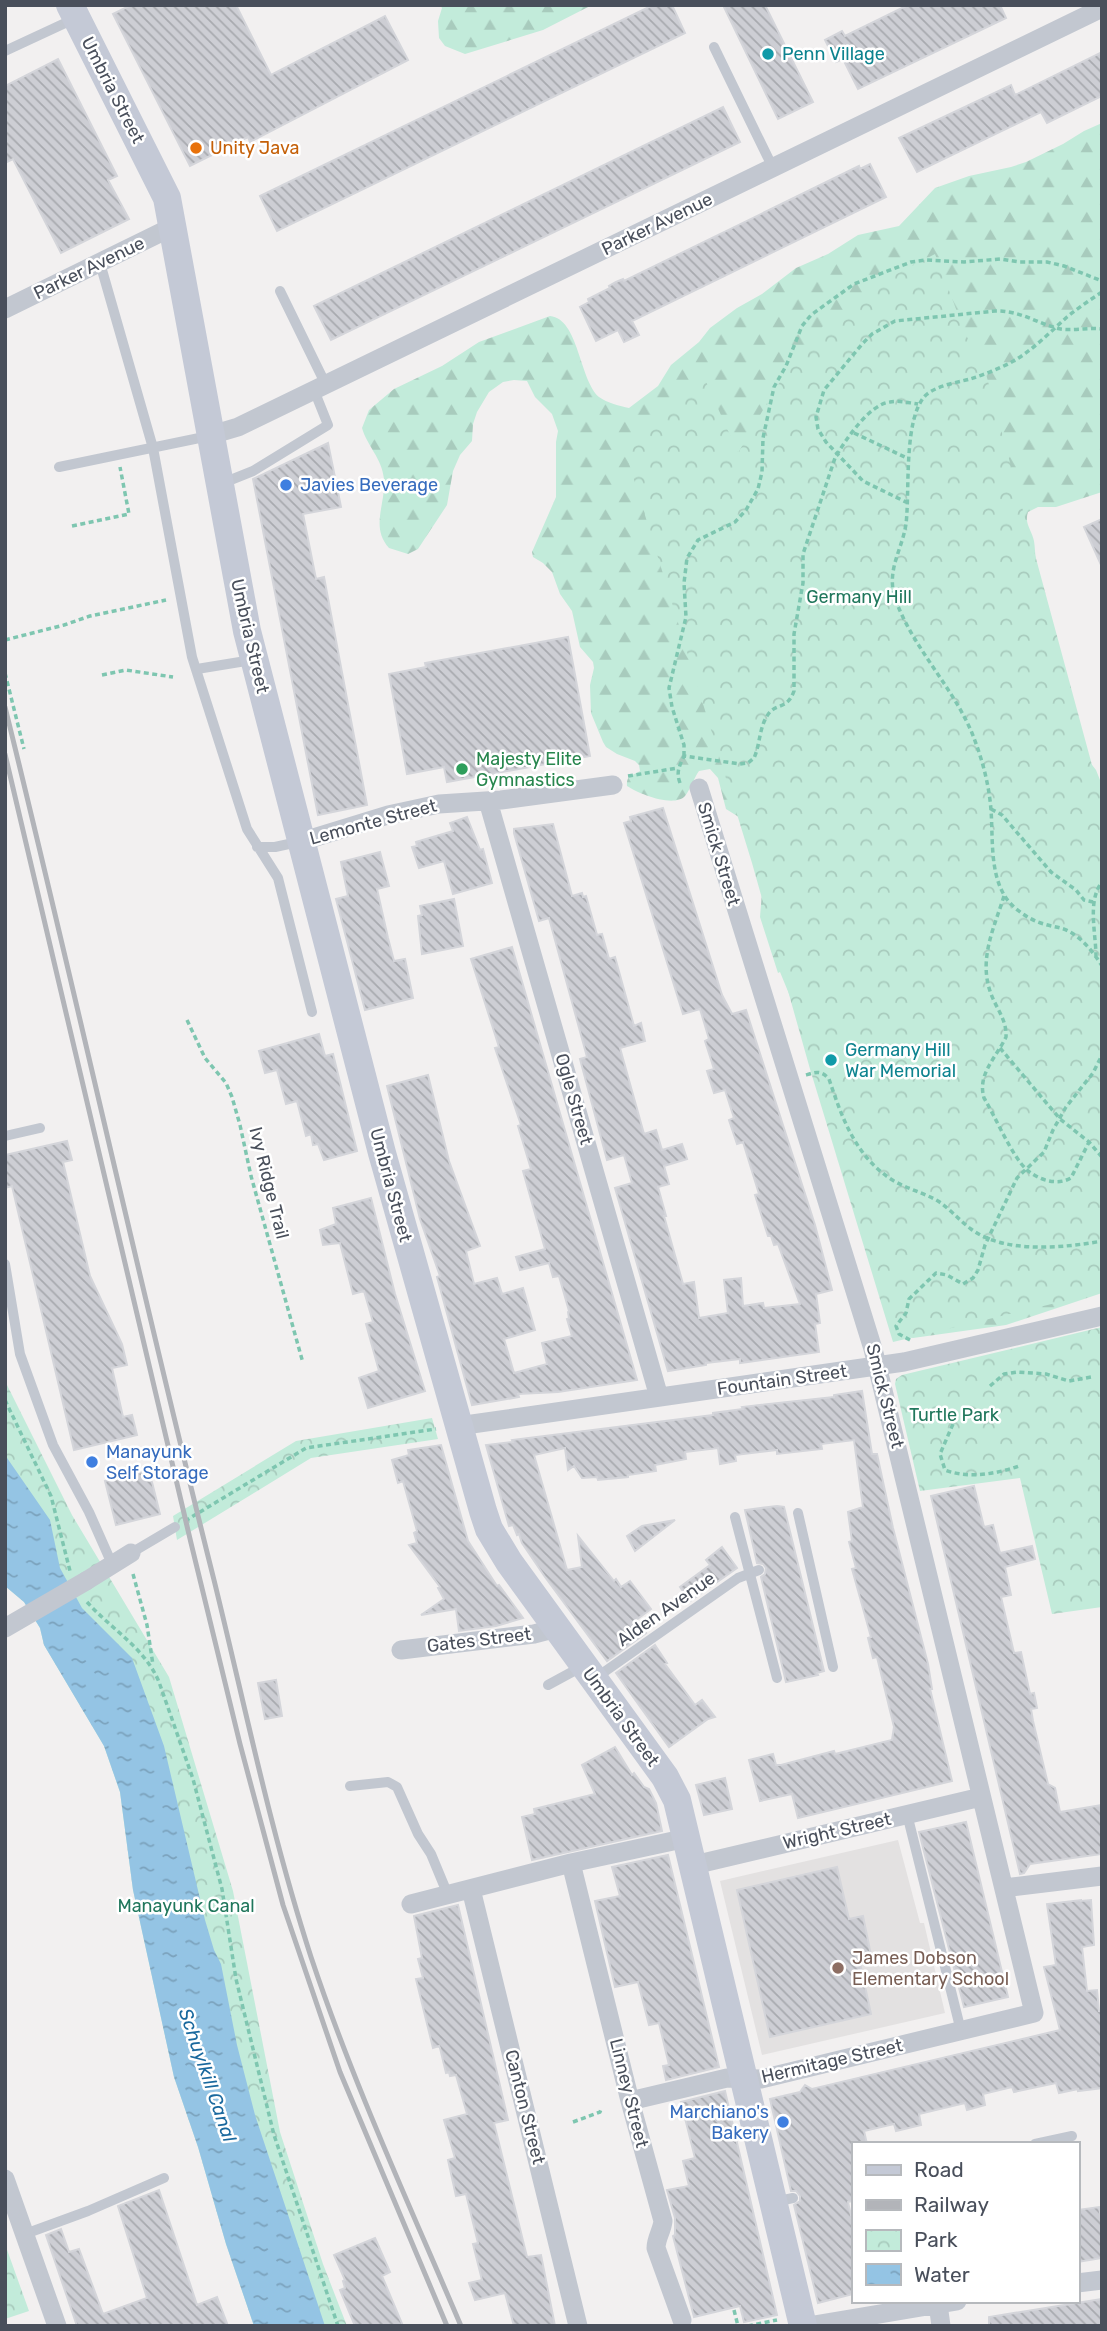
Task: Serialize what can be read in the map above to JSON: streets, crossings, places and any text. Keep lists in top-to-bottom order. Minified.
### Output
{"streets":{"main road":["Umbria Street"],"street":["Parker Avenue","Lemonte Street","Smick Street","Ogle Street","Fountain Street","Gates Street","Wright Street","Hermitage Street","Linney Street","Canton Street"],"lane":["Alden Avenue"],"path":["Ivy Ridge Trail"]},"crossings":[["Umbria Street","Parker Avenue"],["Umbria Street","Lemonte Street"],["Umbria Street","Fountain Street"],["Umbria Street","Alden Avenue"],["Umbria Street","Gates Street"],["Umbria Street","Wright Street"],["Umbria Street","Hermitage Street"],["Lemonte Street","Ogle Street"],["Smick Street","Fountain Street"],["Smick Street","Wright Street"],["Smick Street","Hermitage Street"],["Ogle Street","Fountain Street"],["Hermitage Street","Linney Street"]],"water":["Schuylkill Canal"],"parks":["Germany Hill","Turtle Park","Manayunk Canal"],"places":["Penn Village","Unity Java","Javies Beverage","Majesty Elite Gymnastics","Germany Hill War Memorial","Manayunk Self Storage","James Dobson Elementary School","Marchiano's Bakery"],"legend":["Road","Railway","Park","Water"]}
